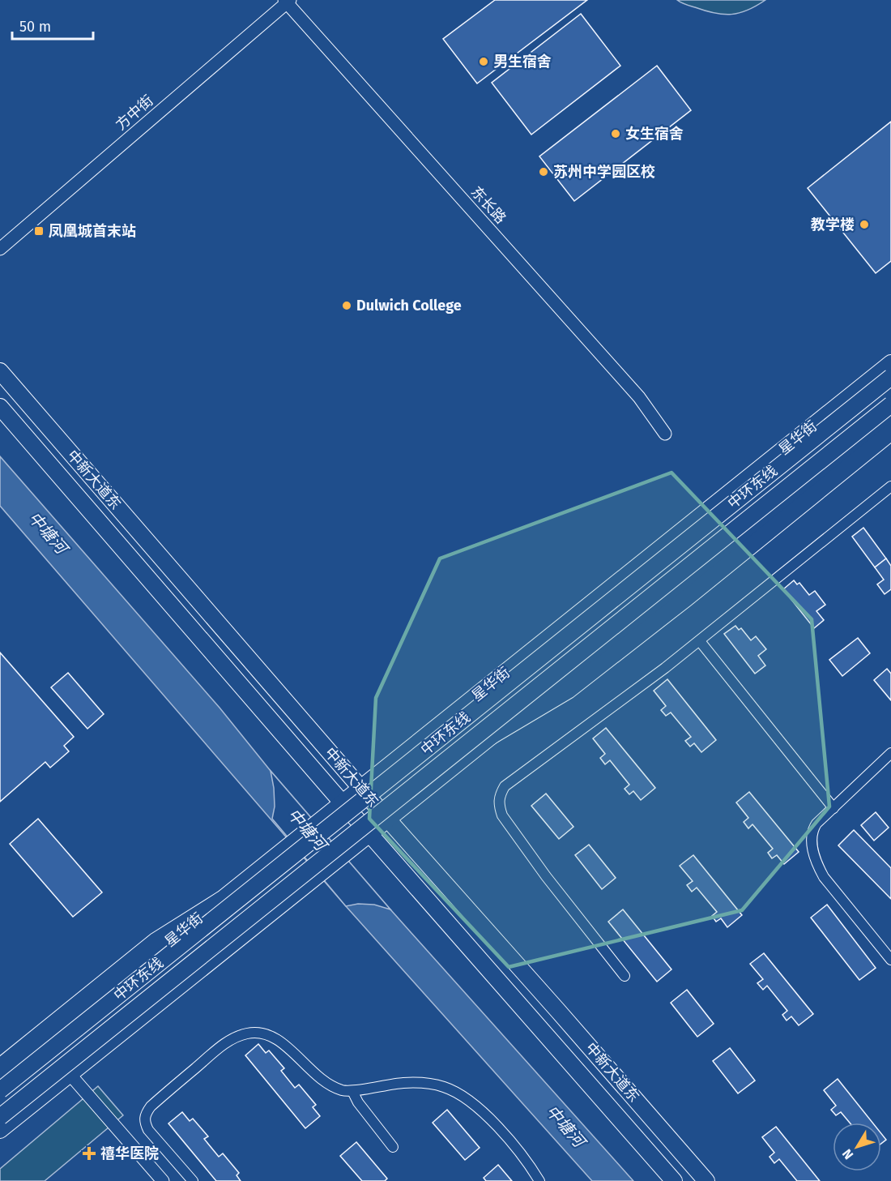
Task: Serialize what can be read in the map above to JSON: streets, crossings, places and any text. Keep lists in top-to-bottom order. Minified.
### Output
{"streets":{"main road":["星华街","中新大道东","中环东线"],"street":["方中街","东长路"]},"crossings":[["方中街","东长路"],["星华街","中新大道东"]],"water":["中塘河"],"places":{"other":["男生宿舍","女生宿舍","苏州中学园区校","教学楼","Dulwich College"],"transit":["凤凰城首末站"],"health":["禧华医院"]},"scale_bar":"50 m","north":"bottom left"}
